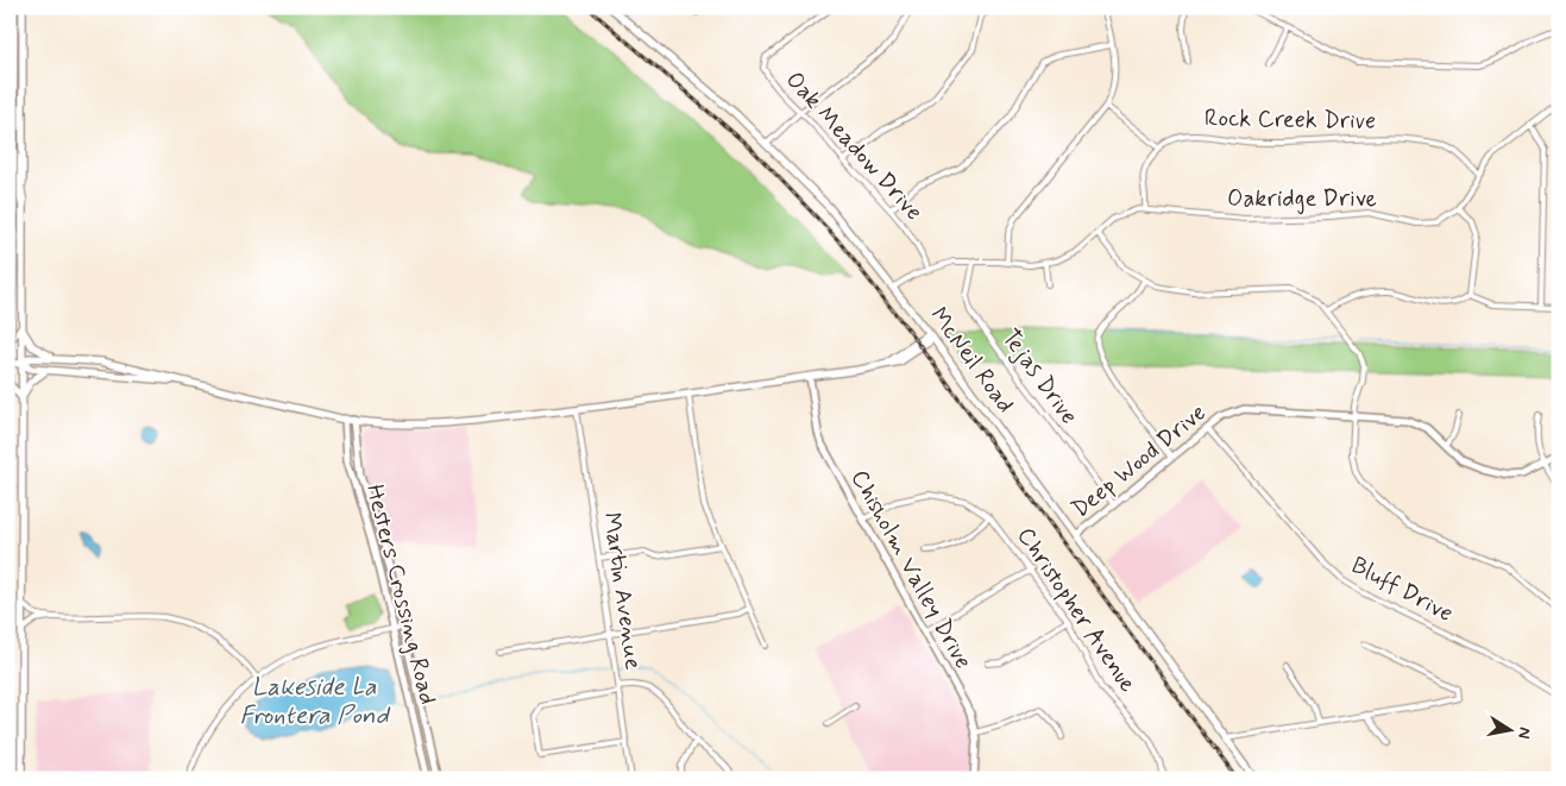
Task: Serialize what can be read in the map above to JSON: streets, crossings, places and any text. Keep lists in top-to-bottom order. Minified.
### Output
{"streets":{"main road":["McNeil Road"],"street":["Rock Creek Drive","Oak Meadow Drive","Oakridge Drive","Tejas Drive","Deep Wood Drive","Chisholm Valley Drive","Bluff Drive","Martin Avenue","Hesters Crossing Road","Christopher Avenue"]},"crossings":[["Rock Creek Drive","Oakridge Drive"],["Oak Meadow Drive","Oakridge Drive"],["Oakridge Drive","McNeil Road"],["Oakridge Drive","Tejas Drive"],["McNeil Road","Deep Wood Drive"],["Tejas Drive","Deep Wood Drive"],["Deep Wood Drive","Bluff Drive"],["Chisholm Valley Drive","Christopher Avenue"]],"water":["Lakeside La Frontera Pond"],"north":"right"}
